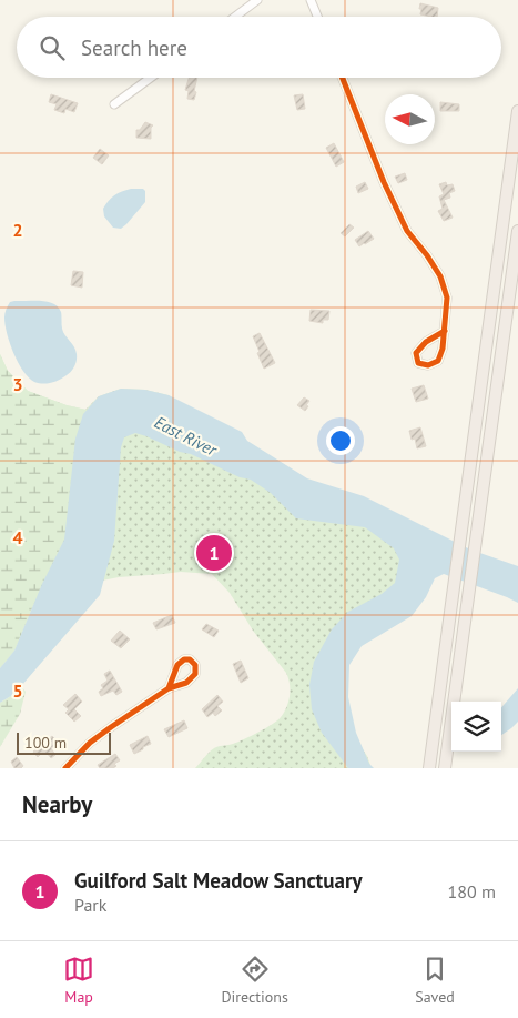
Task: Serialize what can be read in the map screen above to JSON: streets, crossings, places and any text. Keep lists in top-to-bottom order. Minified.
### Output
{"water":["East River"],"scale_bar":"100 m","north":"left","page":{"search":"Search here","pins":"1","scale":"100 m","heading":"Nearby","list":[{"mark":"1","name":"Guilford Salt Meadow Sanctuary","note":"Park","value":"180 m"}],"nav":["Map","Directions","Saved"]},"grid":{"rows":["2","3","4","5"]}}
